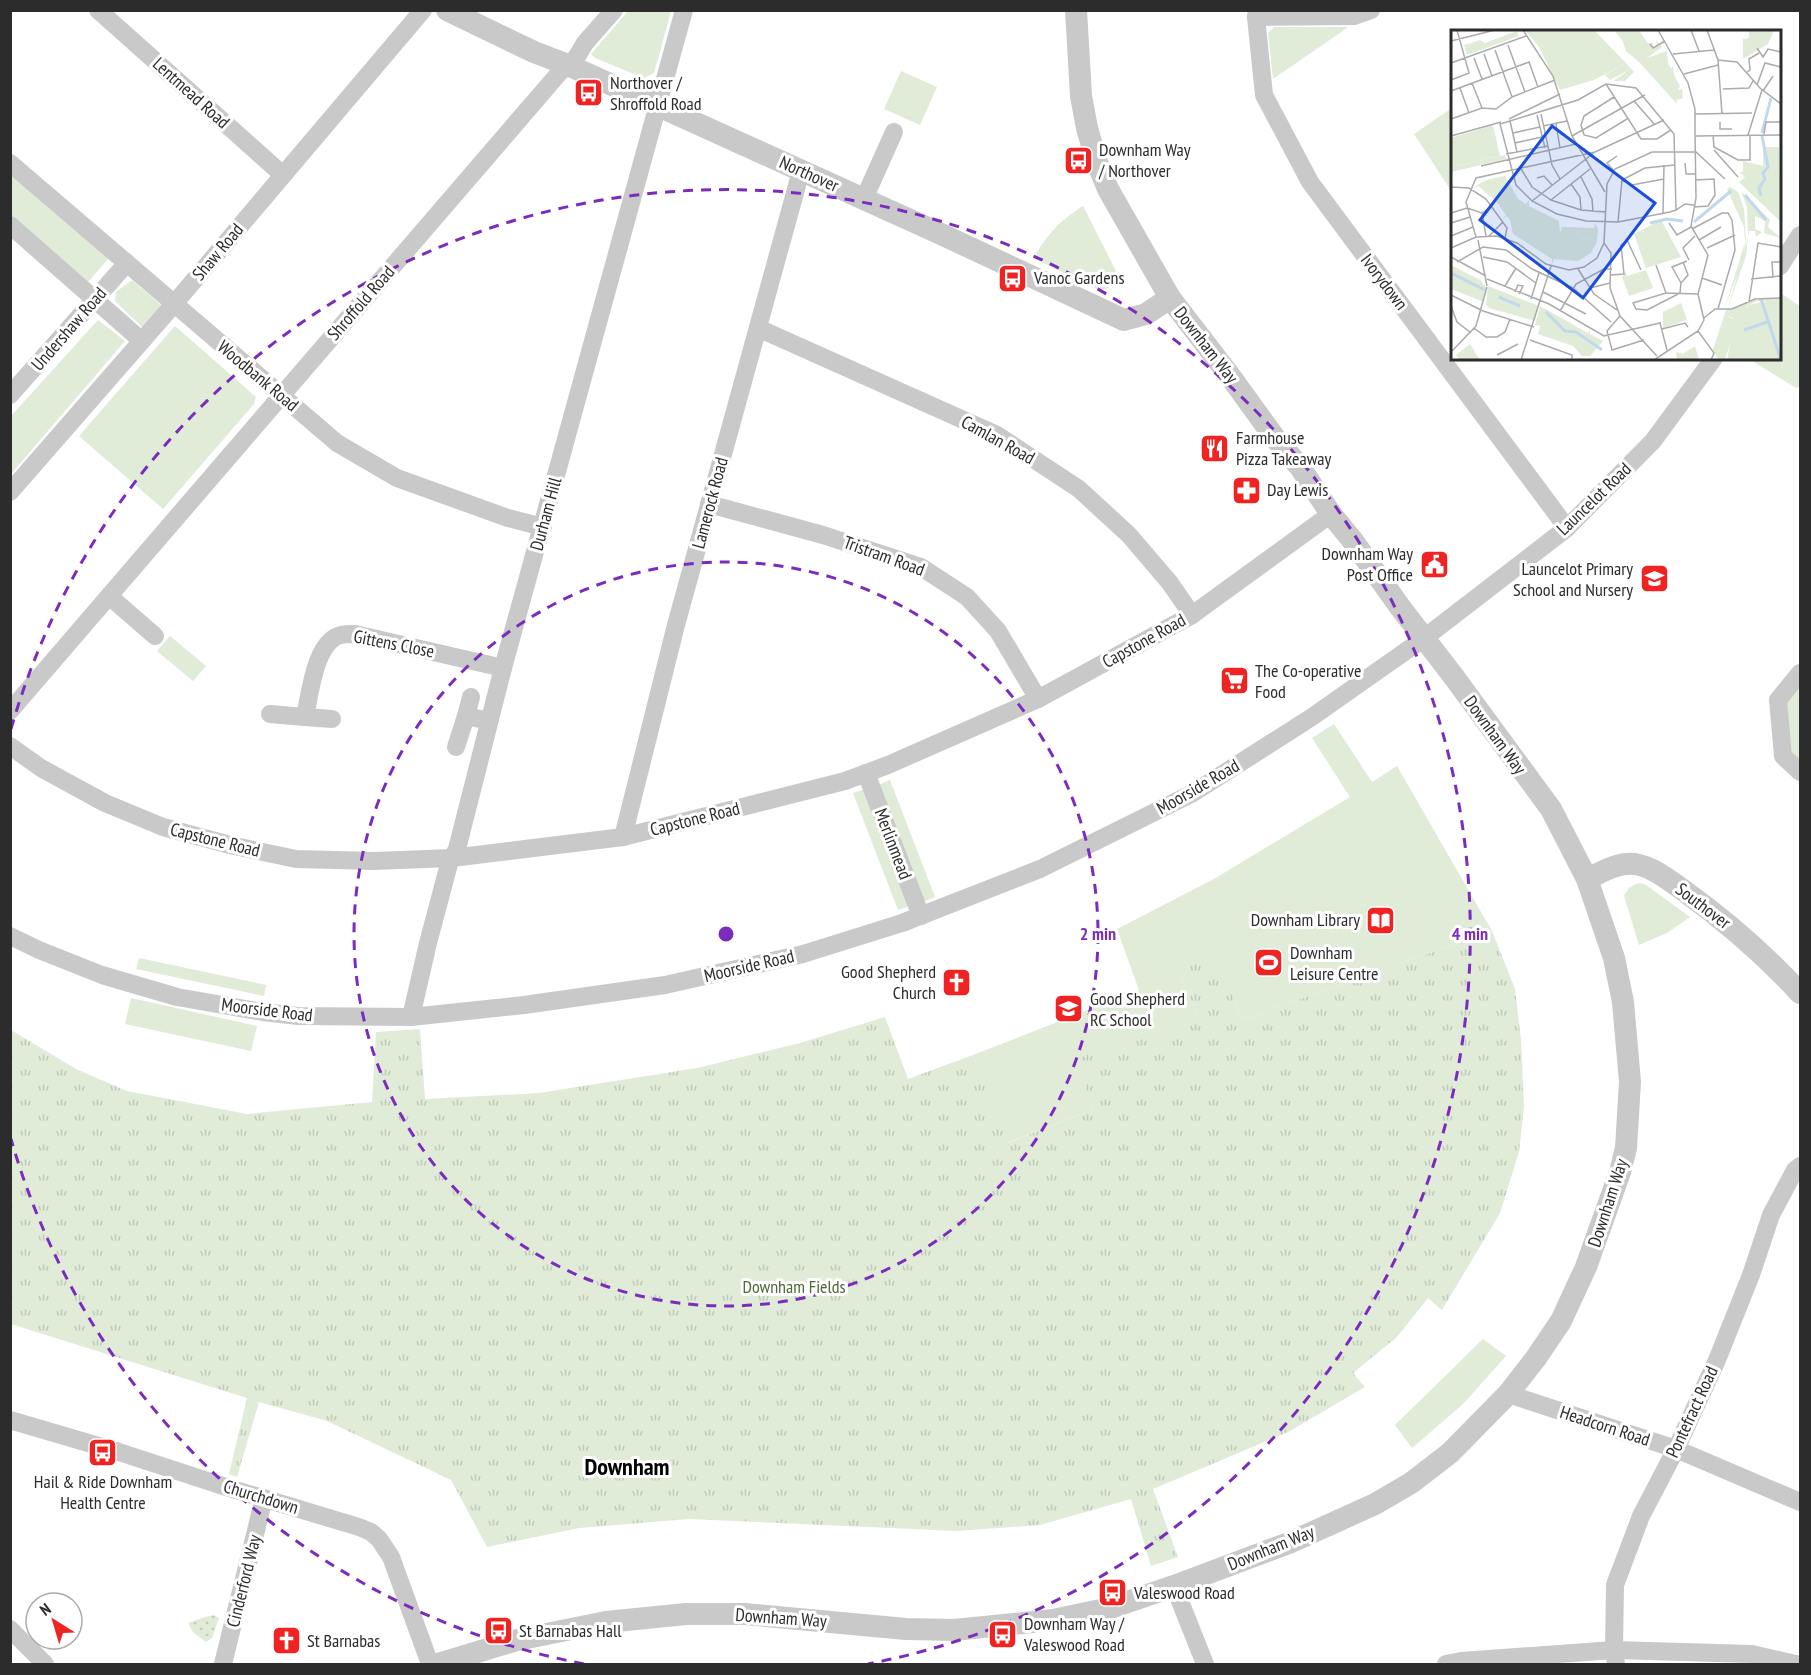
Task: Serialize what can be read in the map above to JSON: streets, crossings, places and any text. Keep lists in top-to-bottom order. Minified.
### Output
{"streets":{"street":["Lentmead Road","Northover","Shaw Road","Ivorydown","Shroffold Road","Undershaw Road","Downham Way","Woodbank Road","Camlan Road","Launcelot Road","Lamerock Road","Durham Hill","Tristram Road","Capstone Road","Gittens Close","Moorside Road","Merlinmead","Southover","Pontefract Road","Headcorn Road","Churchdown","Cinderford Way"]},"crossings":[["Lentmead Road","Shaw Road"],["Northover","Shroffold Road"],["Northover","Downham Way"],["Northover","Lamerock Road"],["Northover","Durham Hill"],["Shaw Road","Woodbank Road"],["Ivorydown","Launcelot Road"],["Shroffold Road","Woodbank Road"],["Undershaw Road","Woodbank Road"],["Downham Way","Launcelot Road"],["Downham Way","Capstone Road"],["Downham Way","Moorside Road"],["Downham Way","Southover"],["Downham Way","Headcorn Road"],["Woodbank Road","Durham Hill"],["Camlan Road","Lamerock Road"],["Camlan Road","Capstone Road"],["Launcelot Road","Moorside Road"],["Lamerock Road","Tristram Road"],["Lamerock Road","Capstone Road"],["Durham Hill","Capstone Road"],["Durham Hill","Gittens Close"],["Durham Hill","Moorside Road"],["Tristram Road","Capstone Road"],["Capstone Road","Merlinmead"],["Moorside Road","Merlinmead"],["Pontefract Road","Headcorn Road"],["Churchdown","Cinderford Way"]],"districts":["Downham"],"parks":["Downham Fields"],"places":{"bus stop":["Northover / Shroffold Road","Downham Way / Northover","Vanoc Gardens","Hail & Ride Downham Health Centre","Valeswood Road","St Barnabas Hall","Downham Way / Valeswood Road"],"restaurant":["Farmhouse Pizza Takeaway"],"pharmacy":["Day Lewis"],"public building":["Downham Way Post Office"],"school or university":["Launcelot Primary School and Nursery","Good Shepherd RC School"],"supermarket":["The Co-operative Food"],"library":["Downham Library"],"sports":["Downham Leisure Centre"],"church":["Good Shepherd Church","St Barnabas"]},"north":"top left","rings":["2 min","4 min"]}
